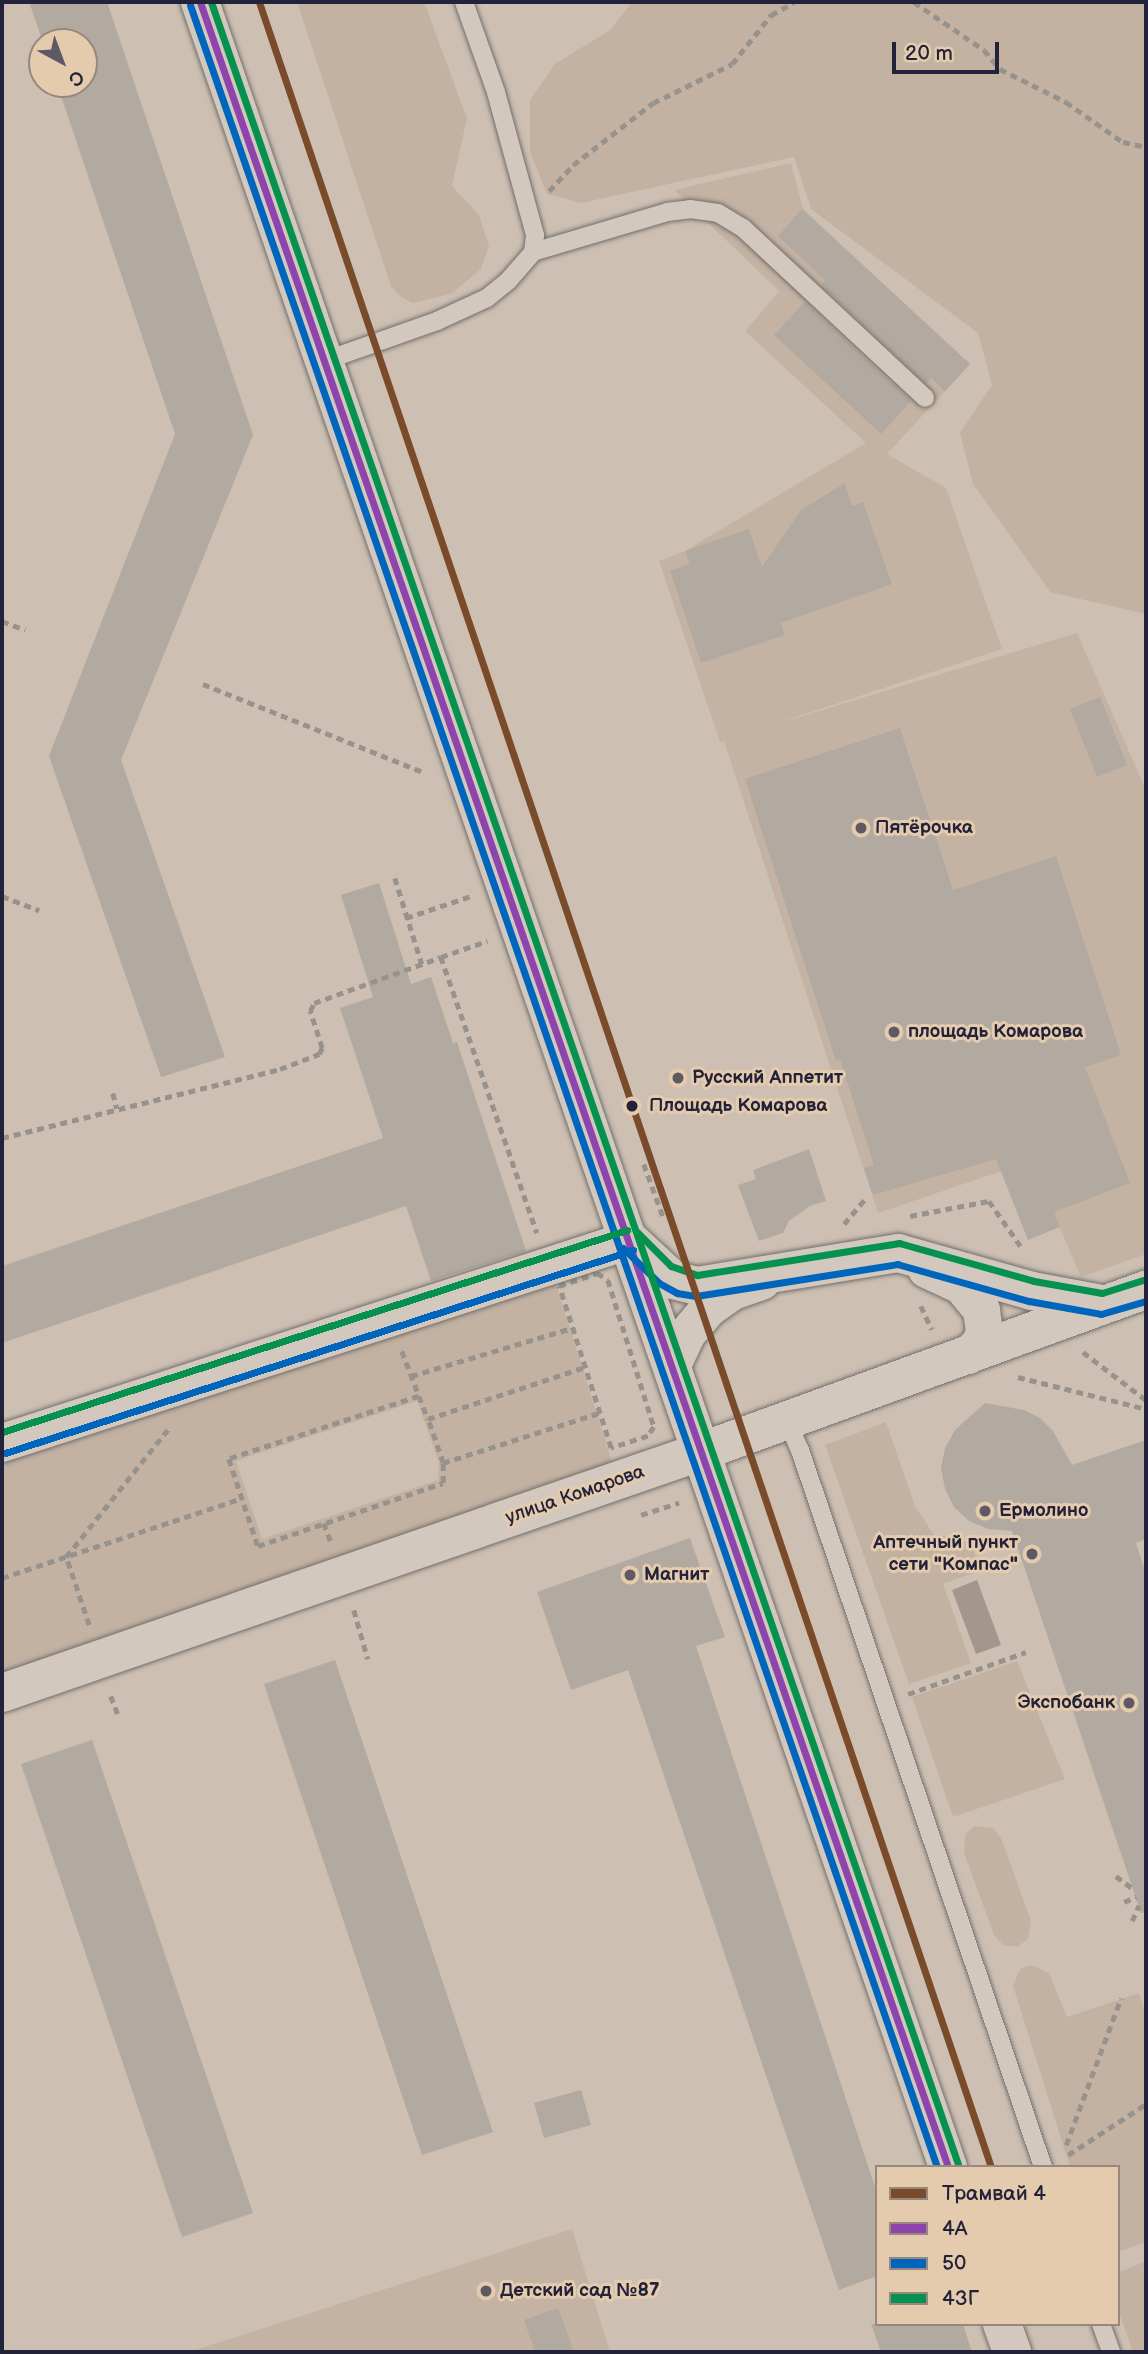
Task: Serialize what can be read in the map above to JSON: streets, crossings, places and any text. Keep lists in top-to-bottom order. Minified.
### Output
{"streets":{"street":["улица Комарова"]},"places":["Пятёрочка","площадь Комарова","Русский Аппетит","Площадь Комарова","Ермолино","Аптечный пункт сети \"Компас\"","Магнит","Экспобанк","Детский сад №87"],"lines":["tram line 4","transit line 4А","transit line 43Г","transit line 50"],"legend":["Трамвай 4","4А","50","43Г"],"scale_bar":"20 m","north":"bottom right"}
